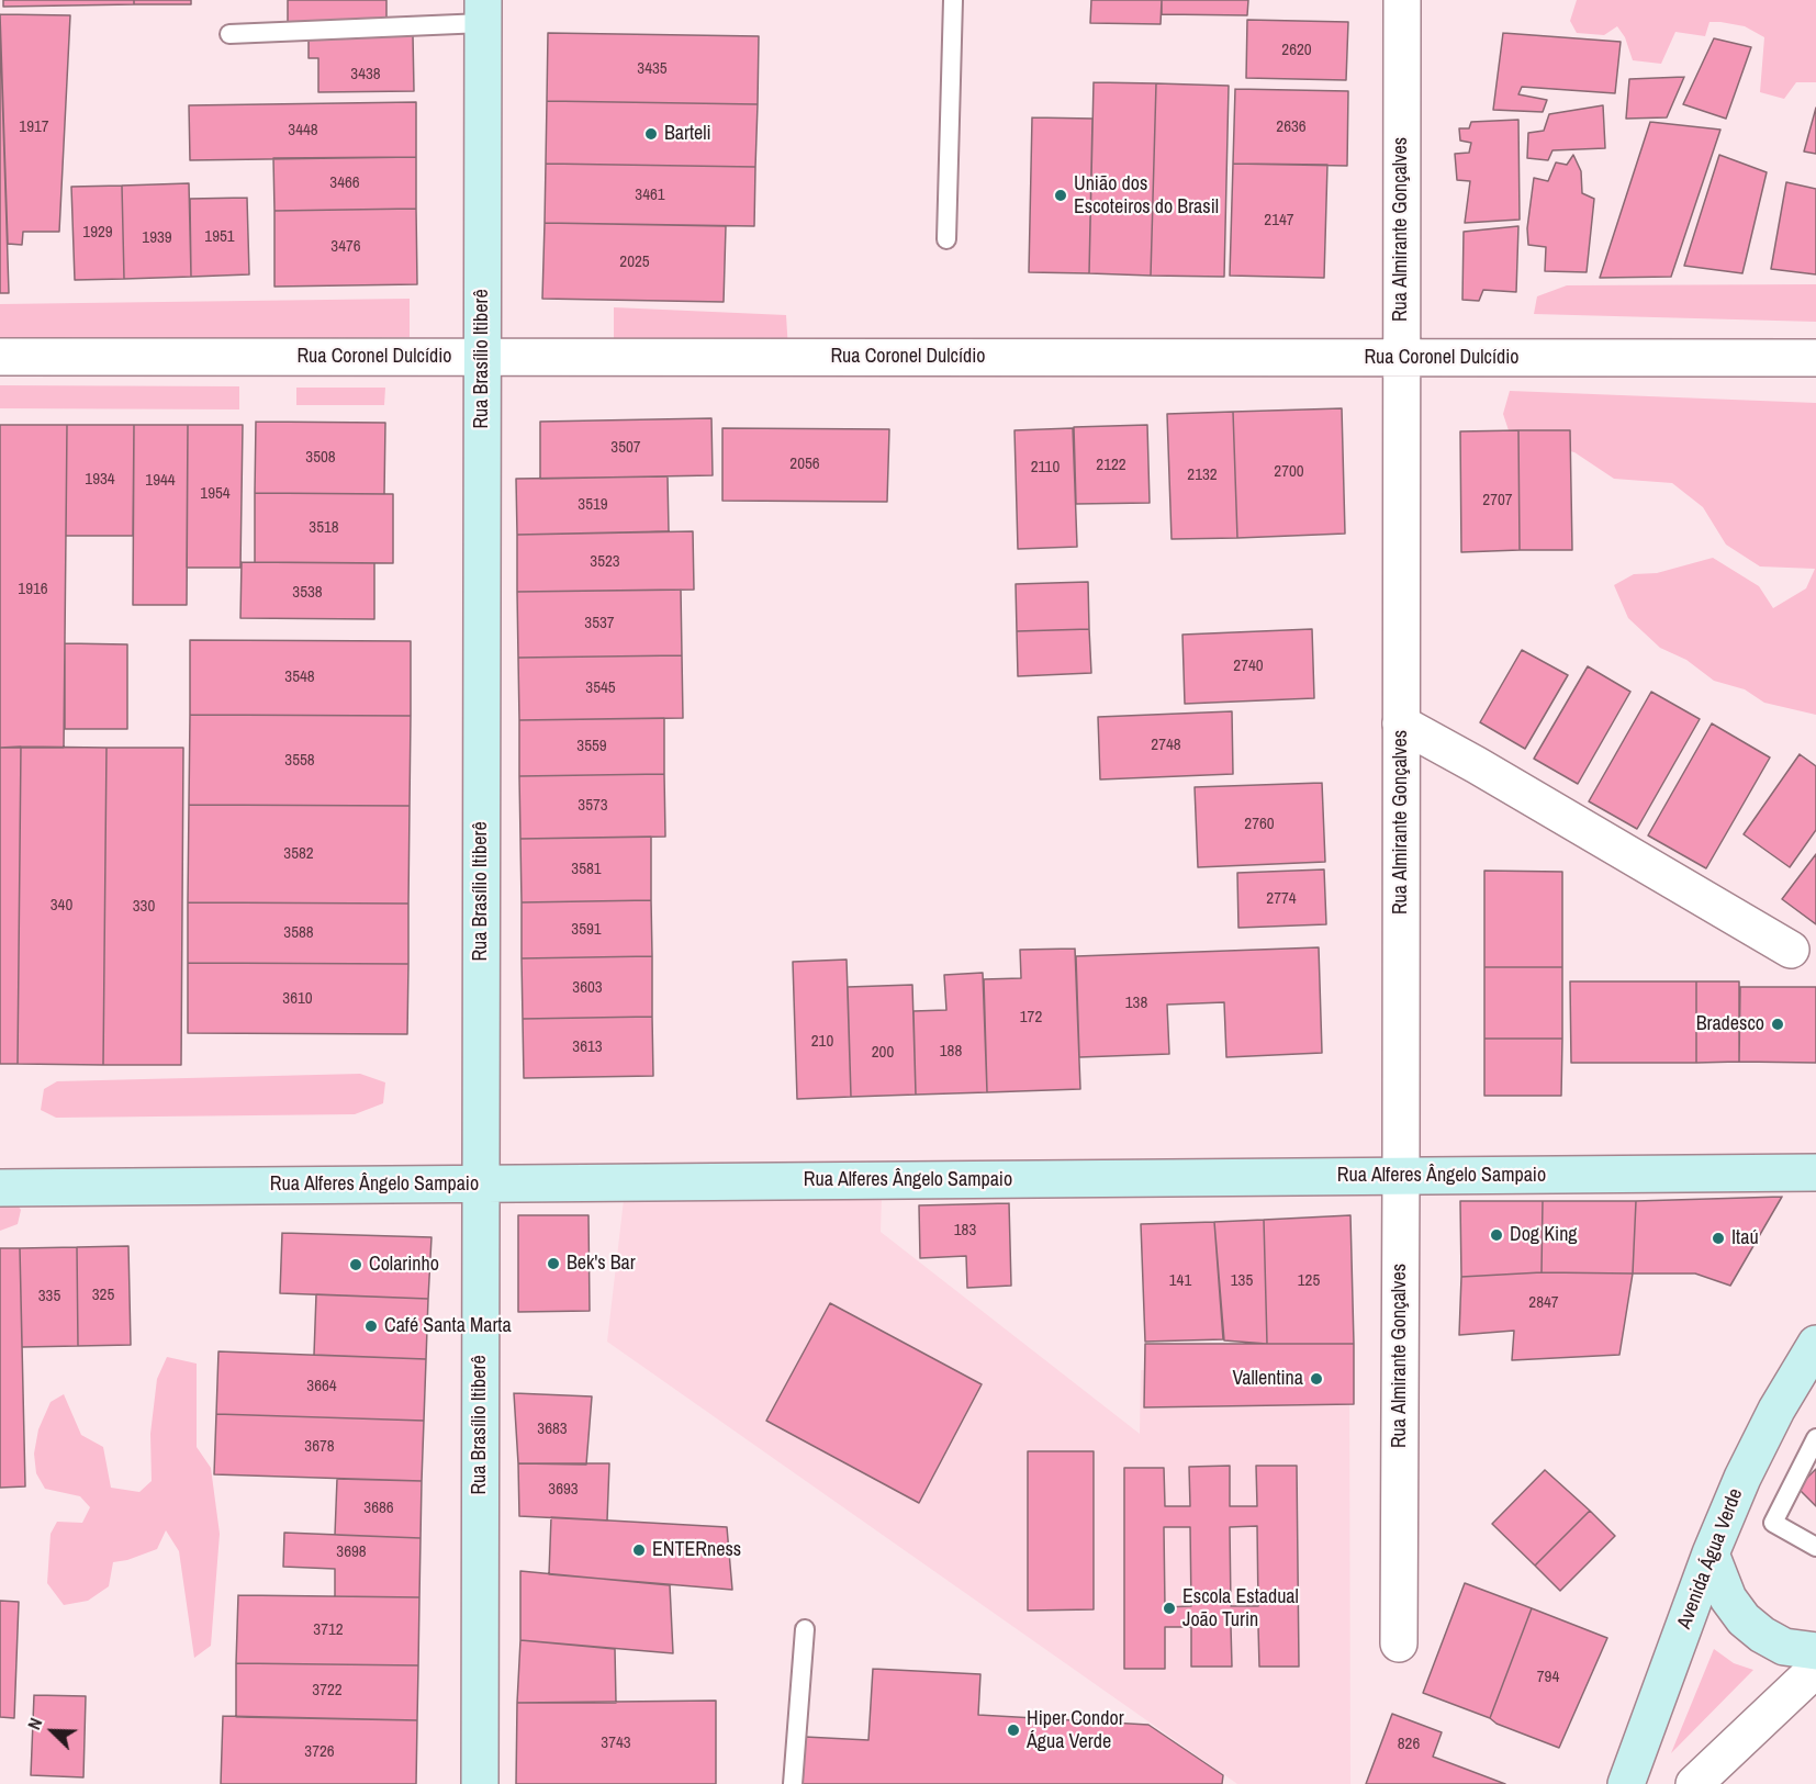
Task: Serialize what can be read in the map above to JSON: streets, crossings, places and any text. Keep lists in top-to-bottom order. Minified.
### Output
{"streets":{"main road":["Rua Brasílio Itiberê","Rua Alferes Ângelo Sampaio","Avenida Água Verde"],"street":["Rua Almirante Gonçalves","Rua Coronel Dulcídio"]},"crossings":[["Rua Almirante Gonçalves","Rua Coronel Dulcídio"],["Rua Almirante Gonçalves","Rua Alferes Ângelo Sampaio"],["Rua Coronel Dulcídio","Rua Brasílio Itiberê"],["Rua Brasílio Itiberê","Rua Alferes Ângelo Sampaio"]],"places":["Barteli","União dos Escoteiros do Brasil","Bradesco","Dog King","Itaú","Bek's Bar","Colarinho","Café Santa Marta","Vallentina","ENTERness","Escola Estadual João Turin","Hiper Condor Água Verde"],"house_numbers":["2620","3435","3438","1917","2636","3448","3466","3461","2147","1929","1951","1939","3476","2025","3507","3508","2056","2122","2110","2700","2132","1934","1944","1954","2707","3519","3518","3523","1916","3538","3537","2740","3548","3545","2748","3559","3558","3573","2760","3582","3581","2774","340","330","3591","3588","3603","3610","138","172","210","3613","188","200","183","141","135","125","325","335","2847","3664","3683","3678","3693","3686","3698","3712","794","3722","3743","826","3726"],"north":"top left"}
